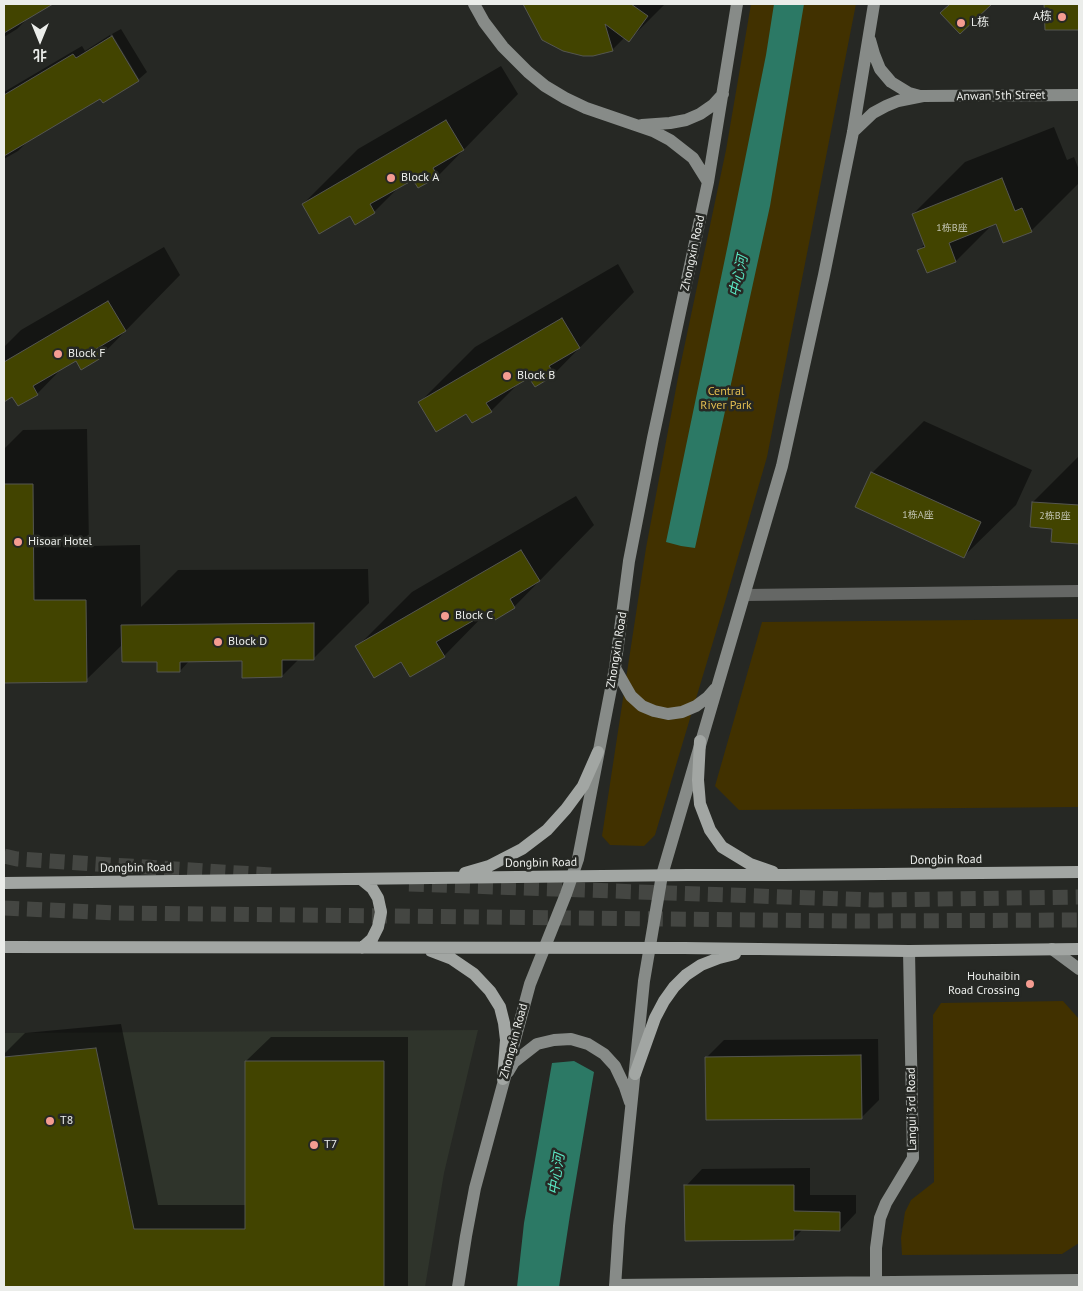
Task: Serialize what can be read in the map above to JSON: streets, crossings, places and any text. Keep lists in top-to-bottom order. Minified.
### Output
{"streets":{"main road":["Anwan 5th Street","Zhongxin Road","Dongbin Road","Langui 3rd Road"]},"crossings":[["Zhongxin Road","Dongbin Road"]],"water":["中心河"],"parks":["Central River Park"],"places":["A栋","L栋","Block A","Block F","Block B","Hisoar Hotel","Block C","Block D","Houhaibin Road Crossing","T8","T7"],"house_numbers":["1栋B座","1栋A座","2栋B座"],"north":"bottom"}
